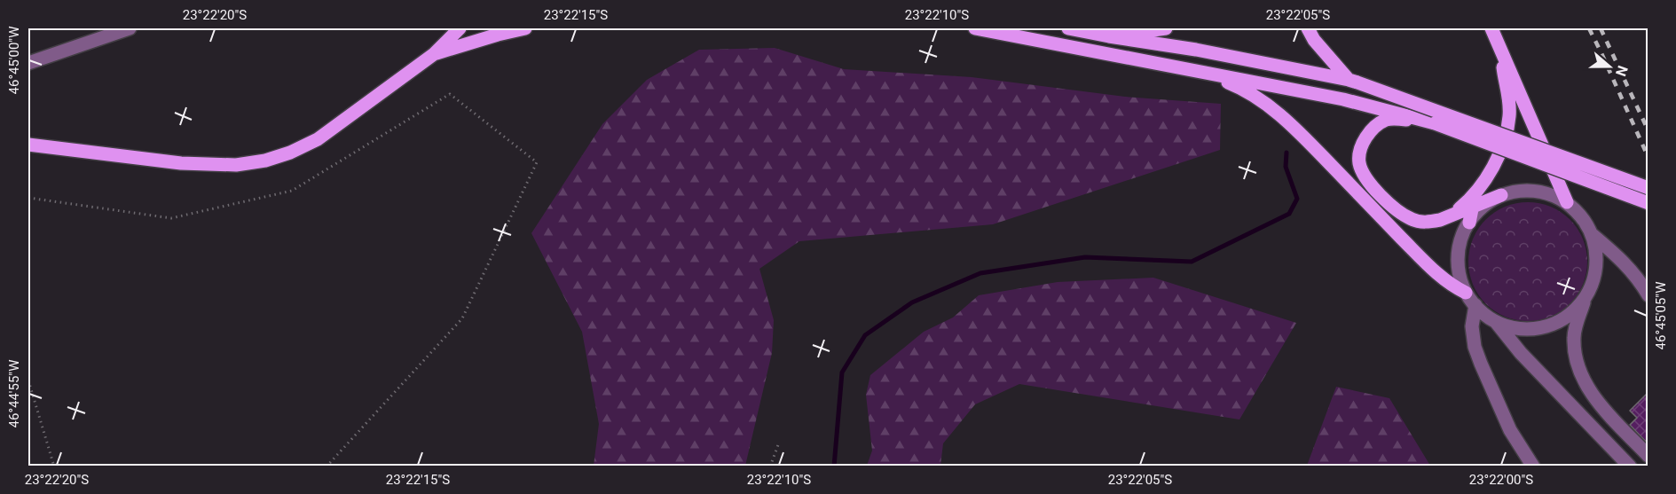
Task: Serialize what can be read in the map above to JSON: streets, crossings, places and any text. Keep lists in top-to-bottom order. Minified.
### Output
{"north":"right","coordinates":["23°22'20\"S","23°22'15\"S","23°22'10\"S","23°22'05\"S","46°45'00\"W","46°45'05\"W","46°44'55\"W","23°22'00\"S"]}
